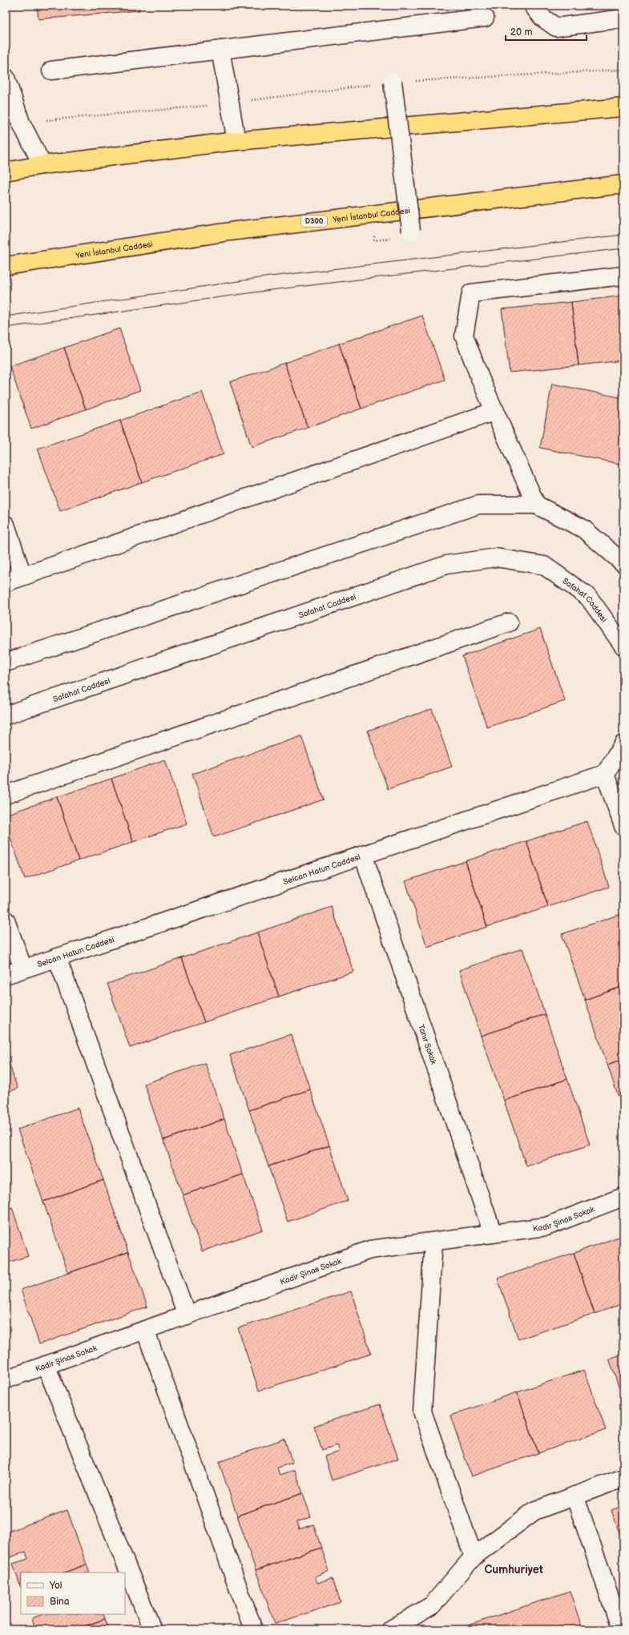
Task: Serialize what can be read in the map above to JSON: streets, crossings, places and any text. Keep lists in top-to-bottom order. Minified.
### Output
{"streets":{"highway":["Yeni İstanbul Caddesi","D300"],"street":["Safahat Caddesi","Selcan Hatun Caddesi","Tanır Sokak","Kadir Şinas Sokak"]},"crossings":[["Selcan Hatun Caddesi","Tanır Sokak"],["Tanır Sokak","Kadir Şinas Sokak"]],"districts":["Cumhuriyet"],"legend":["Yol","Bina"],"scale_bar":"20 m"}
